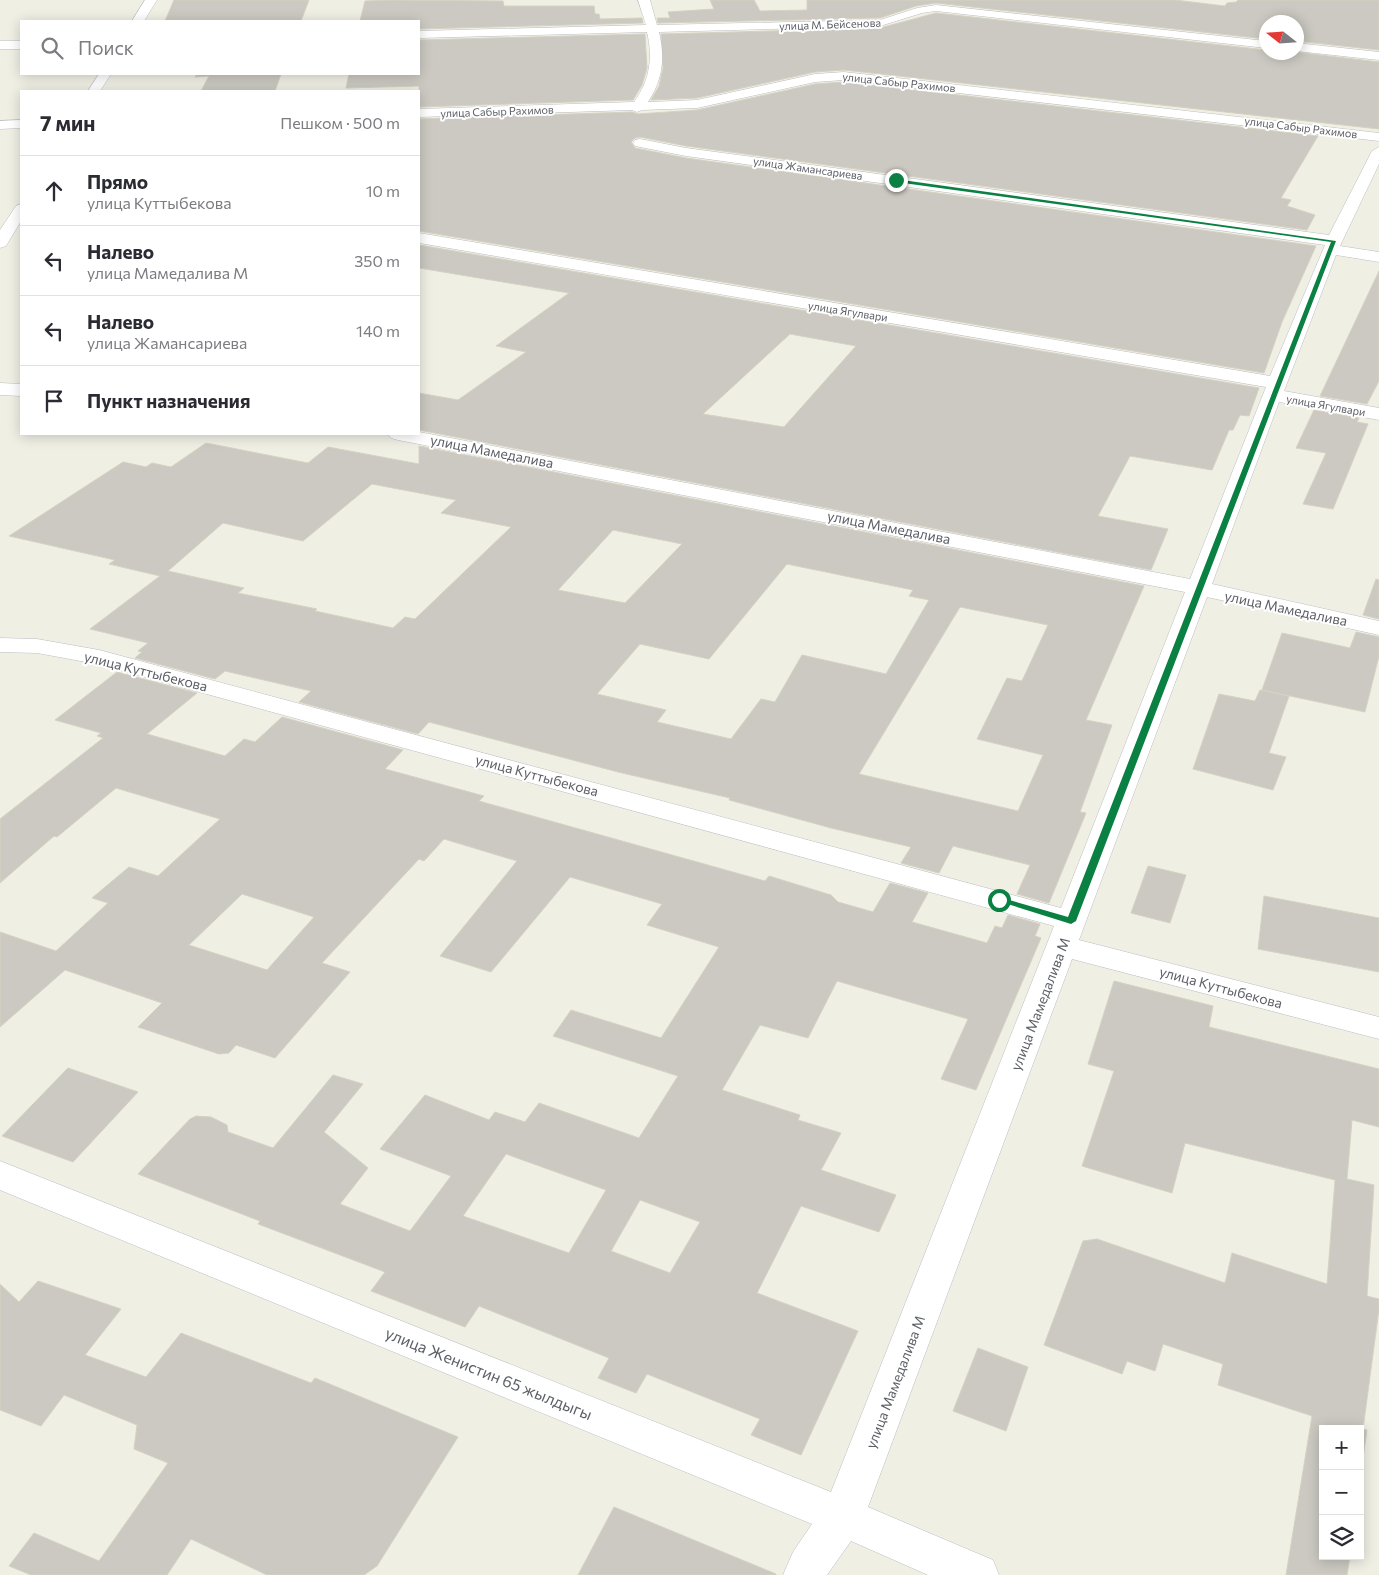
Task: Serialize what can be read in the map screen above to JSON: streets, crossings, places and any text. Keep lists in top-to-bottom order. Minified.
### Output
{"streets":{"street":["улица М. Бейсенова","улица Сабыр Рахимов","улица Жамансариева","улица Ягулвари","улица Мамедалива","улица Куттыбекова","улица Мамедалива М","улица Женистин 65 жылдыгы"]},"crossings":[["улица Жамансариева","улица Мамедалива М"],["улица Ягулвари","улица Мамедалива М"],["улица Мамедалива","улица Мамедалива М"],["улица Куттыбекова","улица Мамедалива М"],["улица Мамедалива М","улица Женистин 65 жылдыгы"]],"north":"left","page":{"search":"Поиск","heading":["7 мин","Пешком · 500 m"],"list":[["Прямо","улица Куттыбекова","10 m"],["Налево","улица Мамедалива М","350 m"],["Налево","улица Жамансариева","140 m"],"Пункт назначения"],"map_buttons":["+","−"]}}
